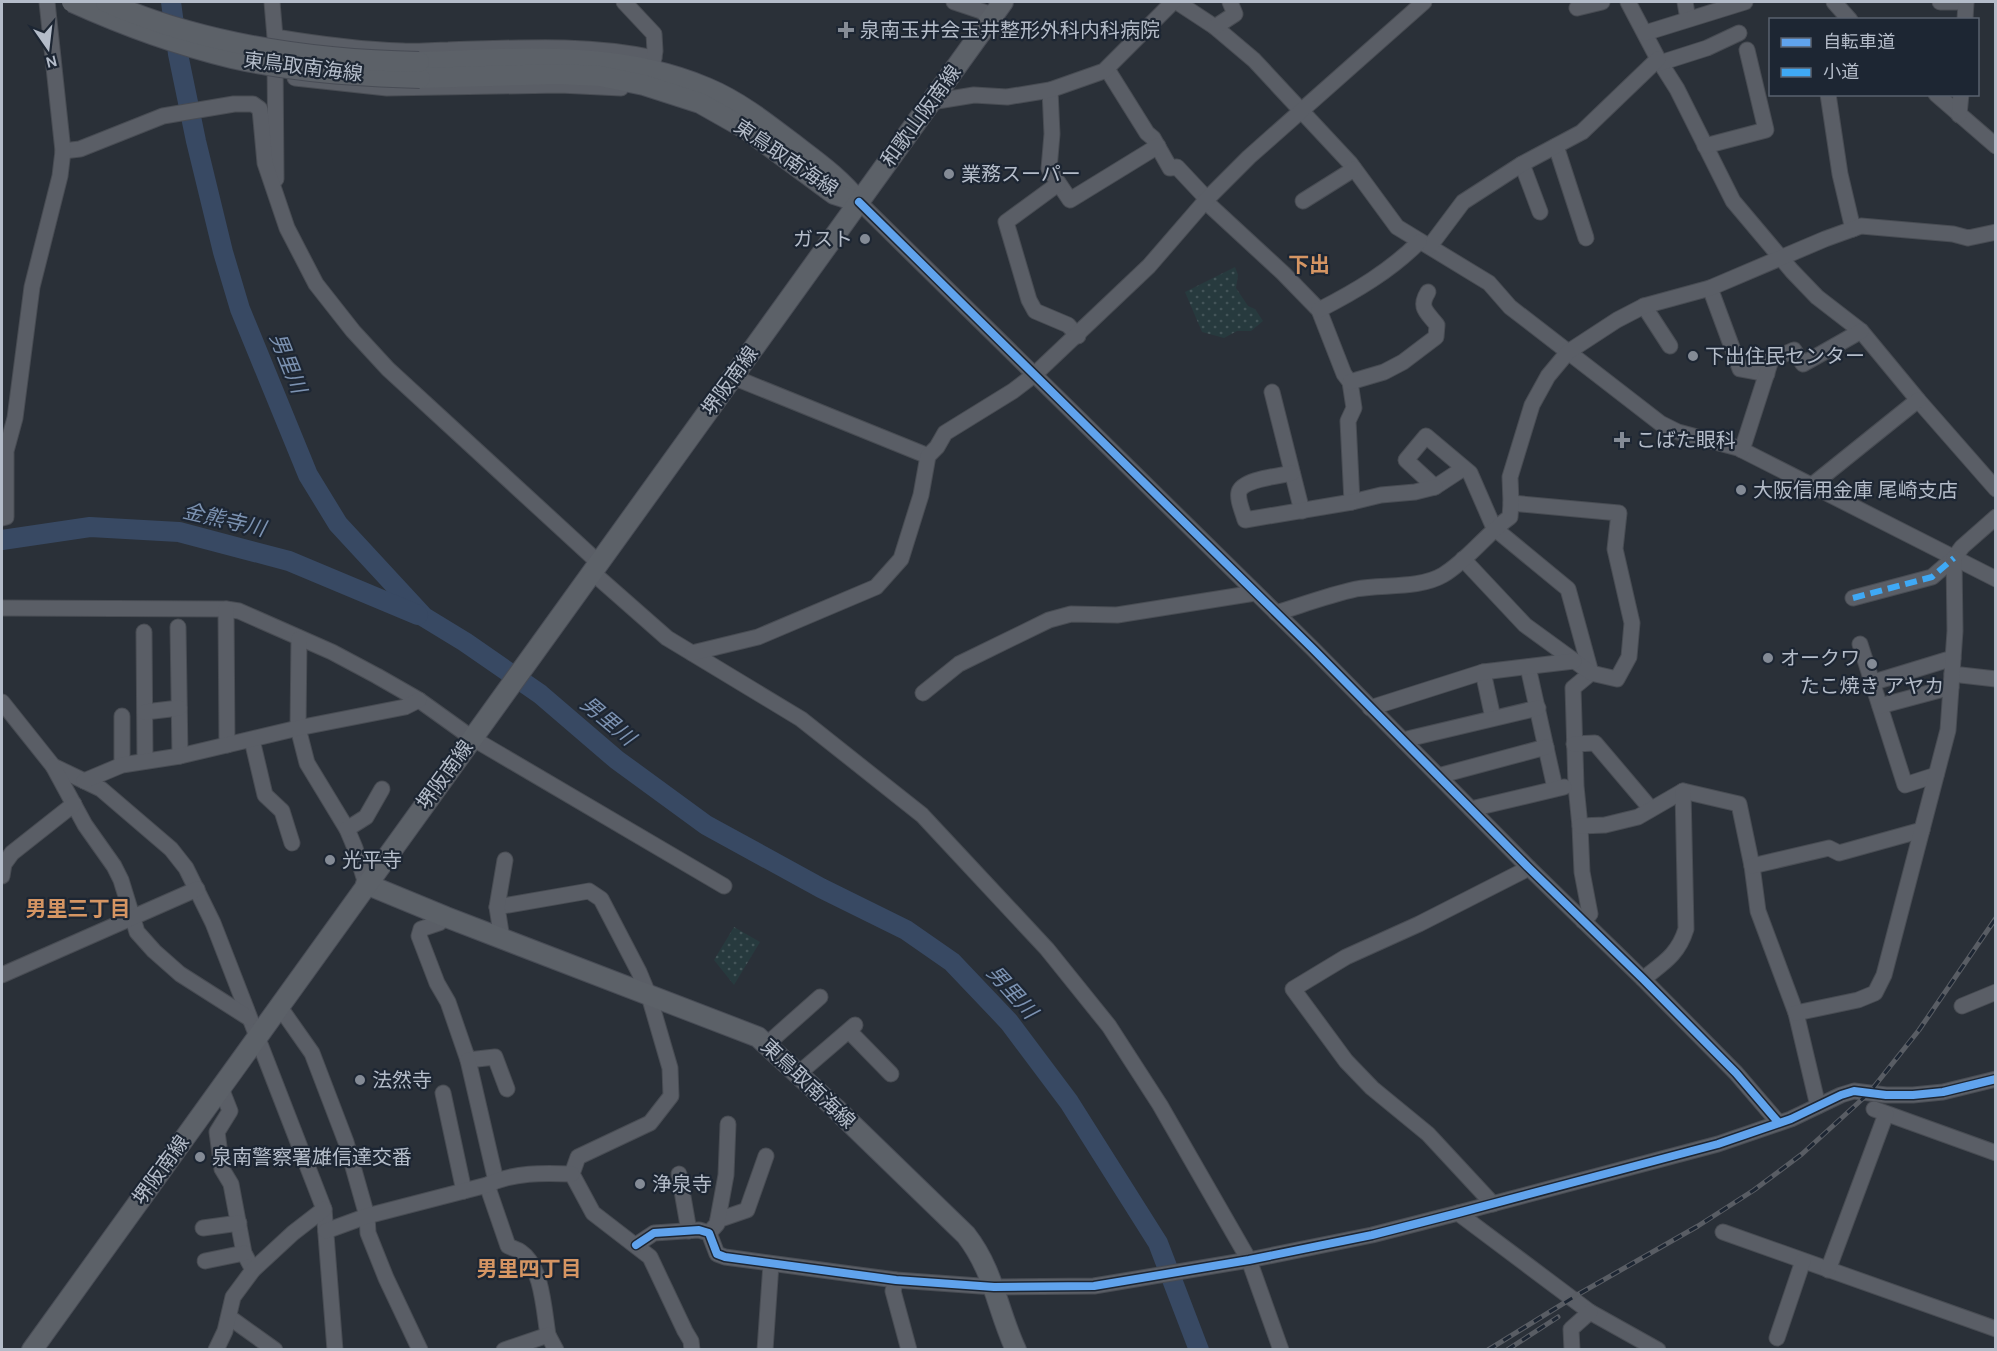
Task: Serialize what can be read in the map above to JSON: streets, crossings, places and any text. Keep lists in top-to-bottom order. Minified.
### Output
{"streets":{"main road":["東鳥取南海線","和歌山阪南線","堺阪南線"]},"crossings":[["東鳥取南海線","和歌山阪南線"],["東鳥取南海線","堺阪南線"],["和歌山阪南線","堺阪南線"]],"districts":["下出","男里三丁目","男里四丁目"],"water":["男里川","金熊寺川"],"places":{"health":["泉南玉井会玉井整形外科内科病院","こばた眼科"],"other":["業務スーパー","ガスト","下出住民センター","大阪信用金庫 尾崎支店","オークワ","たこ焼き アヤカ","光平寺","法然寺","泉南警察署雄信達交番","浄泉寺"]},"legend":["自転車道","小道"],"north":"bottom"}
